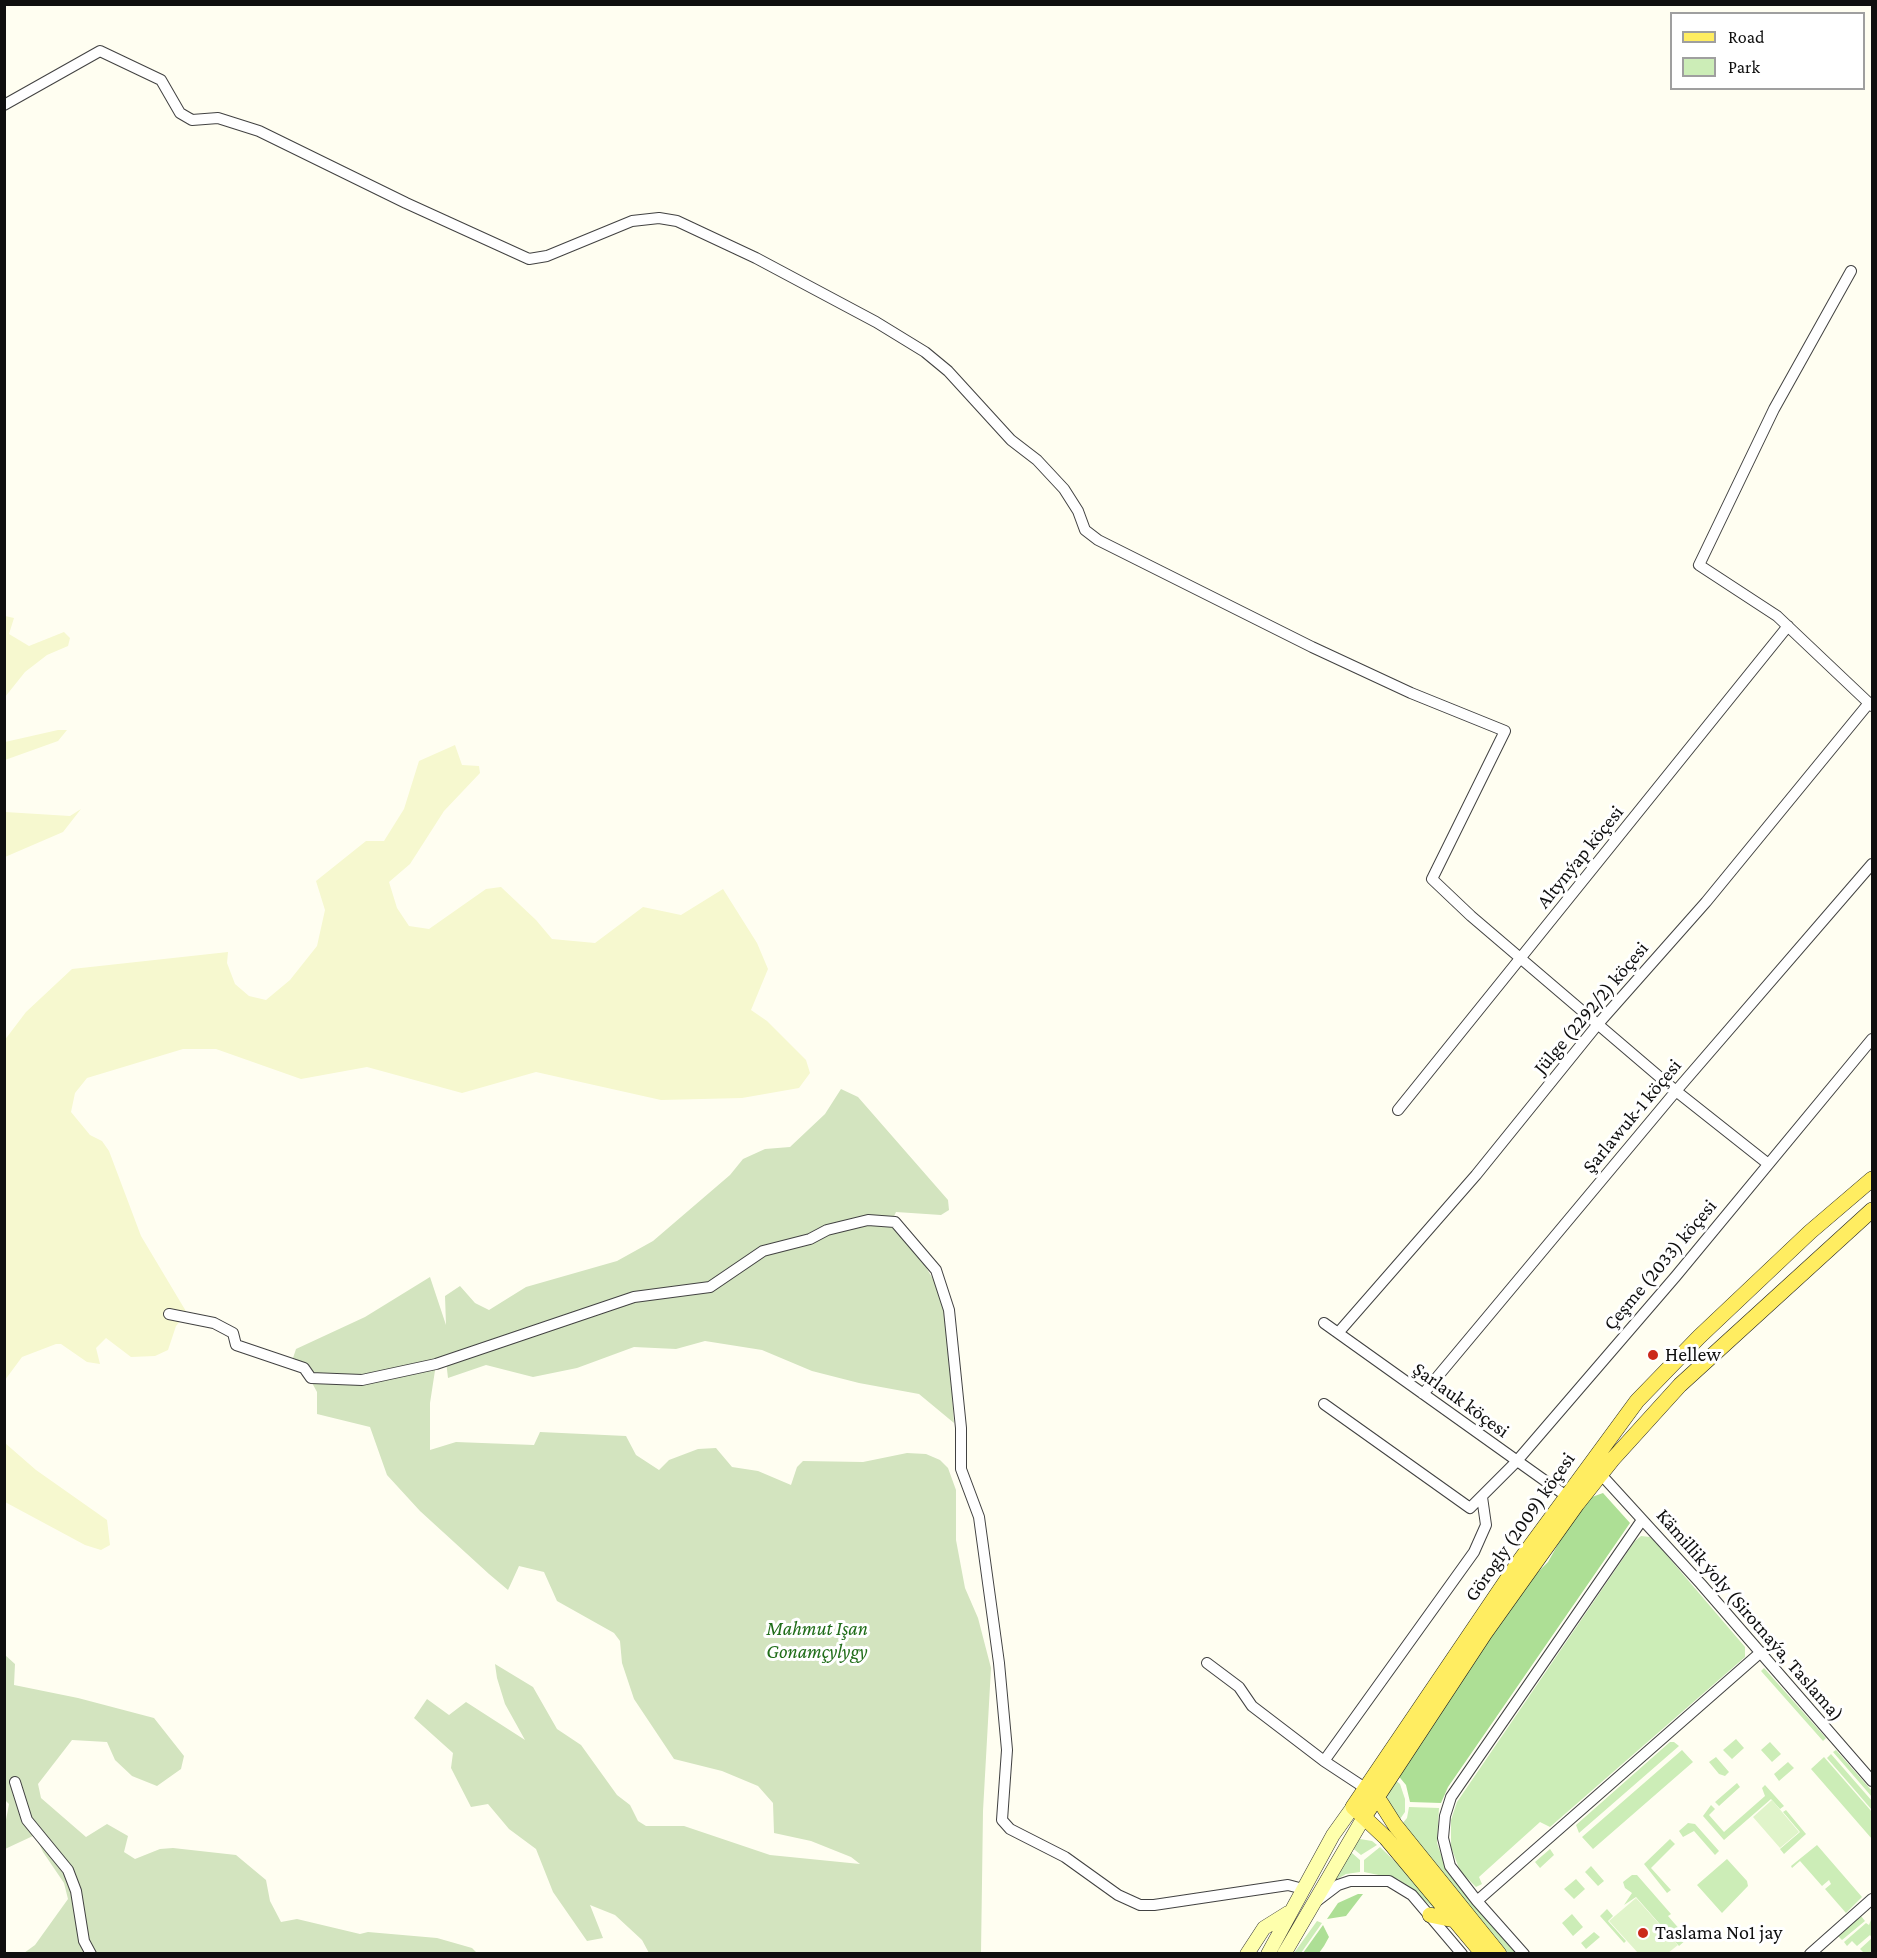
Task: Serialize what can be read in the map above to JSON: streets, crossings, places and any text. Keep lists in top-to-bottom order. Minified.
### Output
{"streets":{"main road":["Görogly (2009) köçesi"],"street":["Altynýap köçesi","Jülge (2292/2) köçesi","Şarlawuk-1 köçesi","Çeşme (2033) köçesi","Şarlauk köçesi","Kämillik ýoly (Sirotnaýa, Taslama)"]},"crossings":[["Jülge (2292/2) köçesi","Şarlauk köçesi"],["Şarlawuk-1 köçesi","Şarlauk köçesi"],["Çeşme (2033) köçesi","Şarlauk köçesi"],["Şarlauk köçesi","Görogly (2009) köçesi"],["Görogly (2009) köçesi","Kämillik ýoly (Sirotnaýa, Taslama)"]],"parks":["Mahmut Işan Gonamçylygy"],"places":["Hellew","Taslama No1 jay"],"legend":["Road","Park"]}
